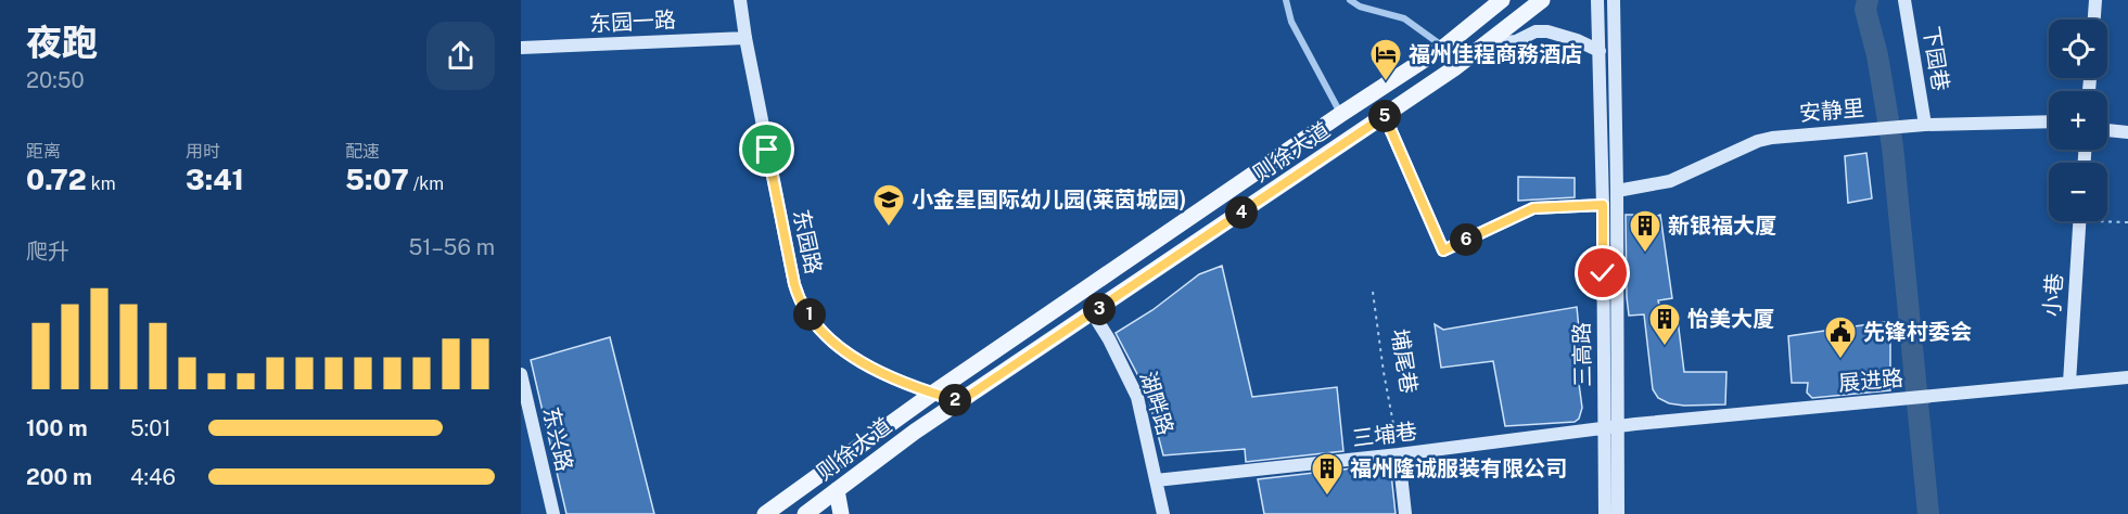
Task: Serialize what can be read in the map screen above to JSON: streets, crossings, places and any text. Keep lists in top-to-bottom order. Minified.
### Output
{"streets":{"main road":["则徐大道"],"street":["东园一路","下园巷","安静里","东园路","小巷","三高路","展进路","湖畔路","三埔巷","东兴路"],"path":["埔尾巷"]},"crossings":[["东园一路","东园路"],["下园巷","安静里"],["安静里","三高路"],["则徐大道","东园路"],["则徐大道","湖畔路"],["小巷","展进路"],["三高路","展进路"],["三高路","三埔巷"],["埔尾巷","三埔巷"],["展进路","三埔巷"],["湖畔路","三埔巷"]],"places":{"hotel":["福州佳程商務酒店"],"school or university":["小金星国际幼儿园(莱茵城园)"],"building":["新银福大厦","怡美大厦","福州隆诚服装有限公司"],"public building":["先锋村委会"]},"page":{"heading":["夜跑","20:50"],"map_buttons":["+","−"],"pins":["5","4","6","3","1","2"],"stats":[["距离","0.72 km"],["用时","3:41"],["配速","5:07 /km"]],"chart":["爬升","51–56 m"],"list":[{"name":"100 m","note":"5:01"},{"name":"200 m","note":"4:46"}]}}
